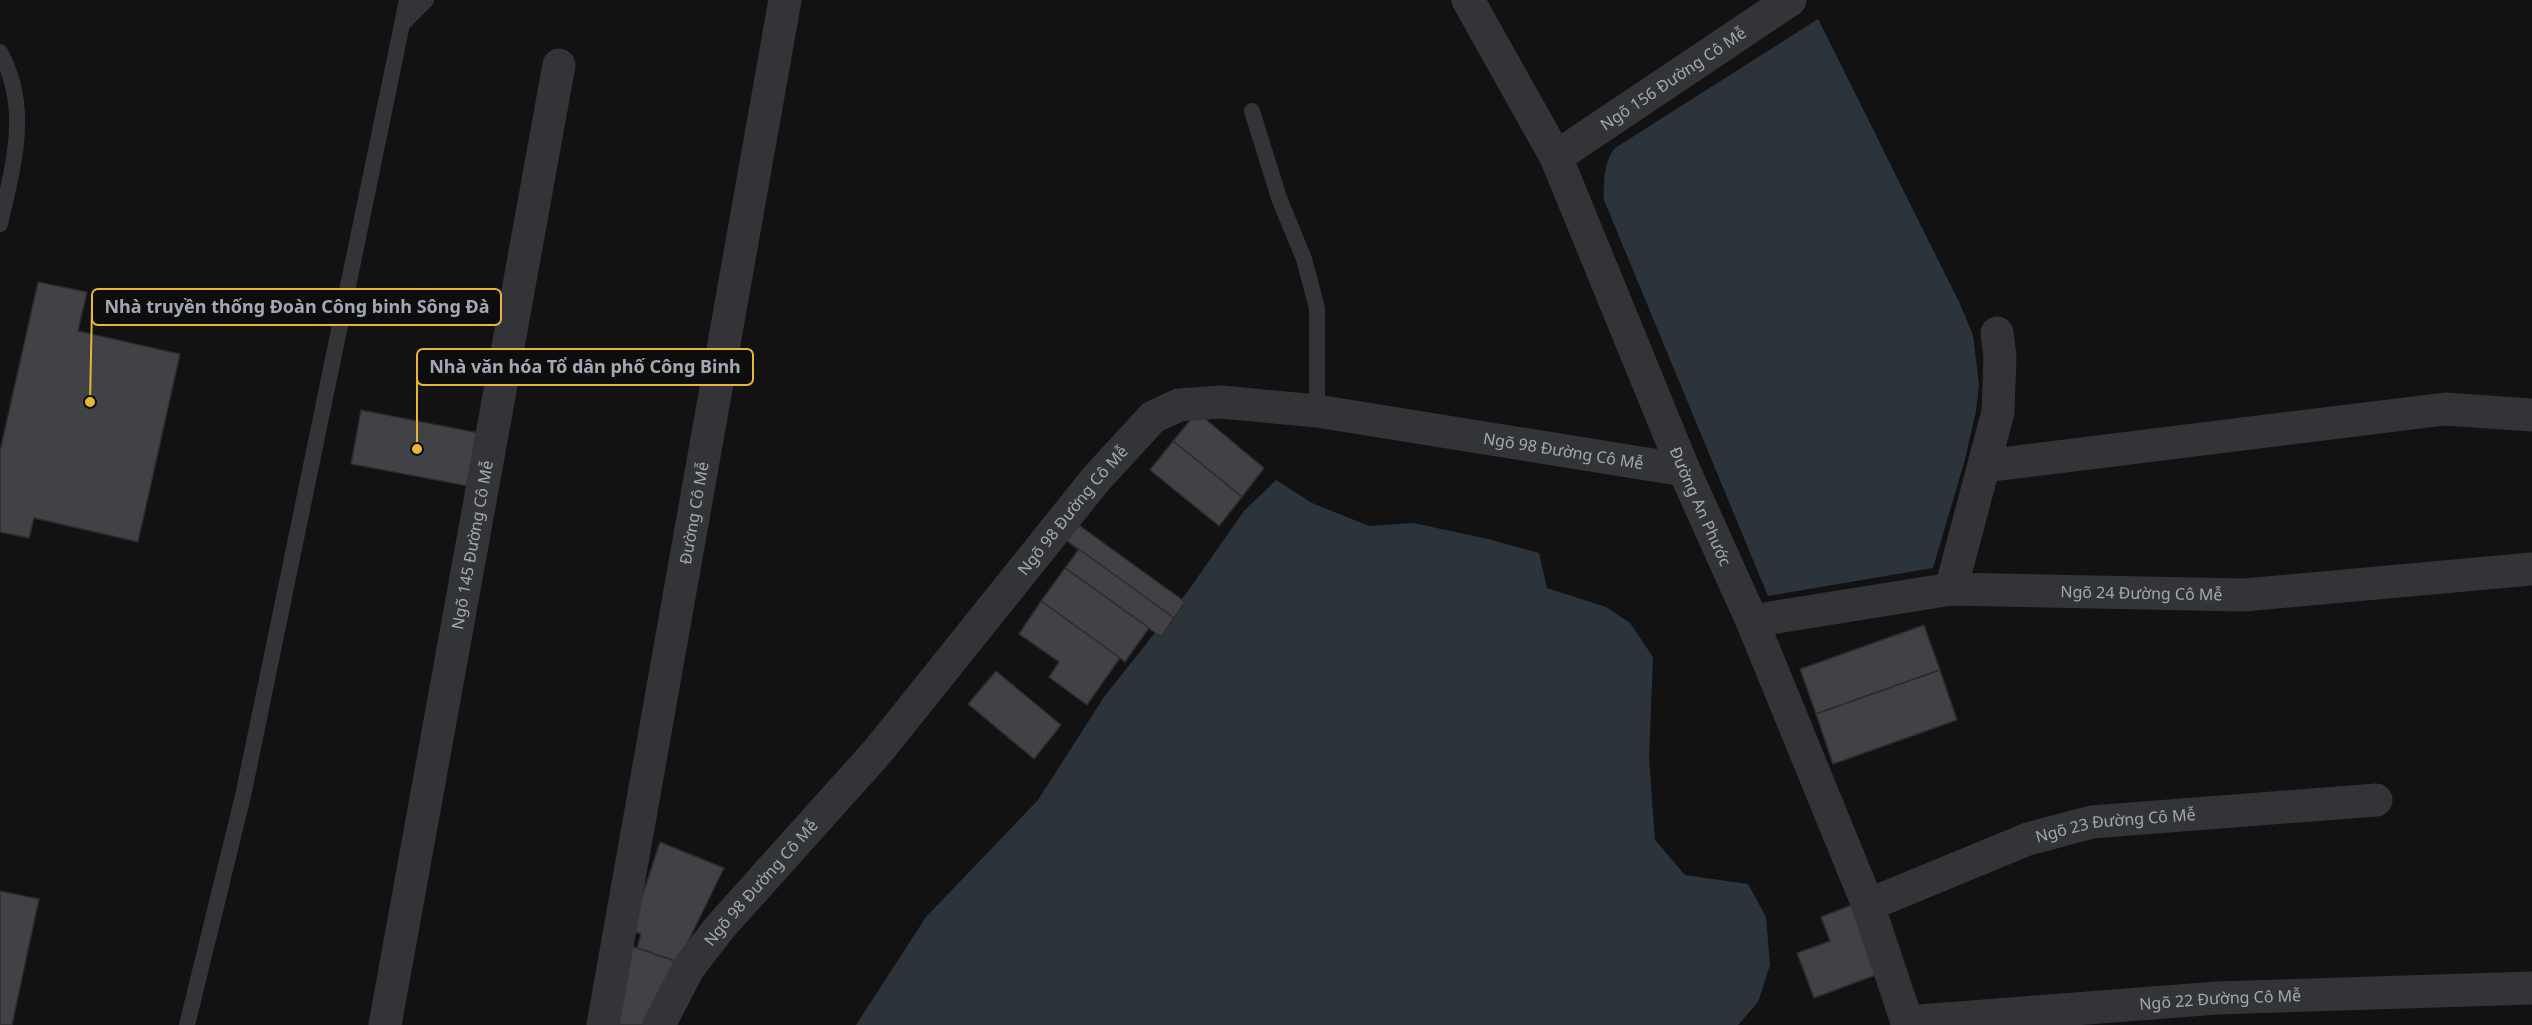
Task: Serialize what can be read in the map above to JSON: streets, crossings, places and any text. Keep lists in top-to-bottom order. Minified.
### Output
{"streets":{"street":["Ngõ 156 Đường Cô Mễ","Ngõ 98 Đường Cô Mễ","Đường An Phước","Đường Cô Mễ","Ngõ 145 Đường Cô Mễ","Ngõ 24 Đường Cô Mễ","Ngõ 23 Đường Cô Mễ","Ngõ 22 Đường Cô Mễ"]},"crossings":[["Ngõ 156 Đường Cô Mễ","Đường An Phước"],["Ngõ 98 Đường Cô Mễ","Đường An Phước"],["Đường An Phước","Ngõ 24 Đường Cô Mễ"],["Đường An Phước","Ngõ 23 Đường Cô Mễ"],["Đường An Phước","Ngõ 22 Đường Cô Mễ"]],"places":["Nhà truyền thống Đoàn Công binh Sông Đà","Nhà văn hóa Tổ dân phố Công Binh"]}
